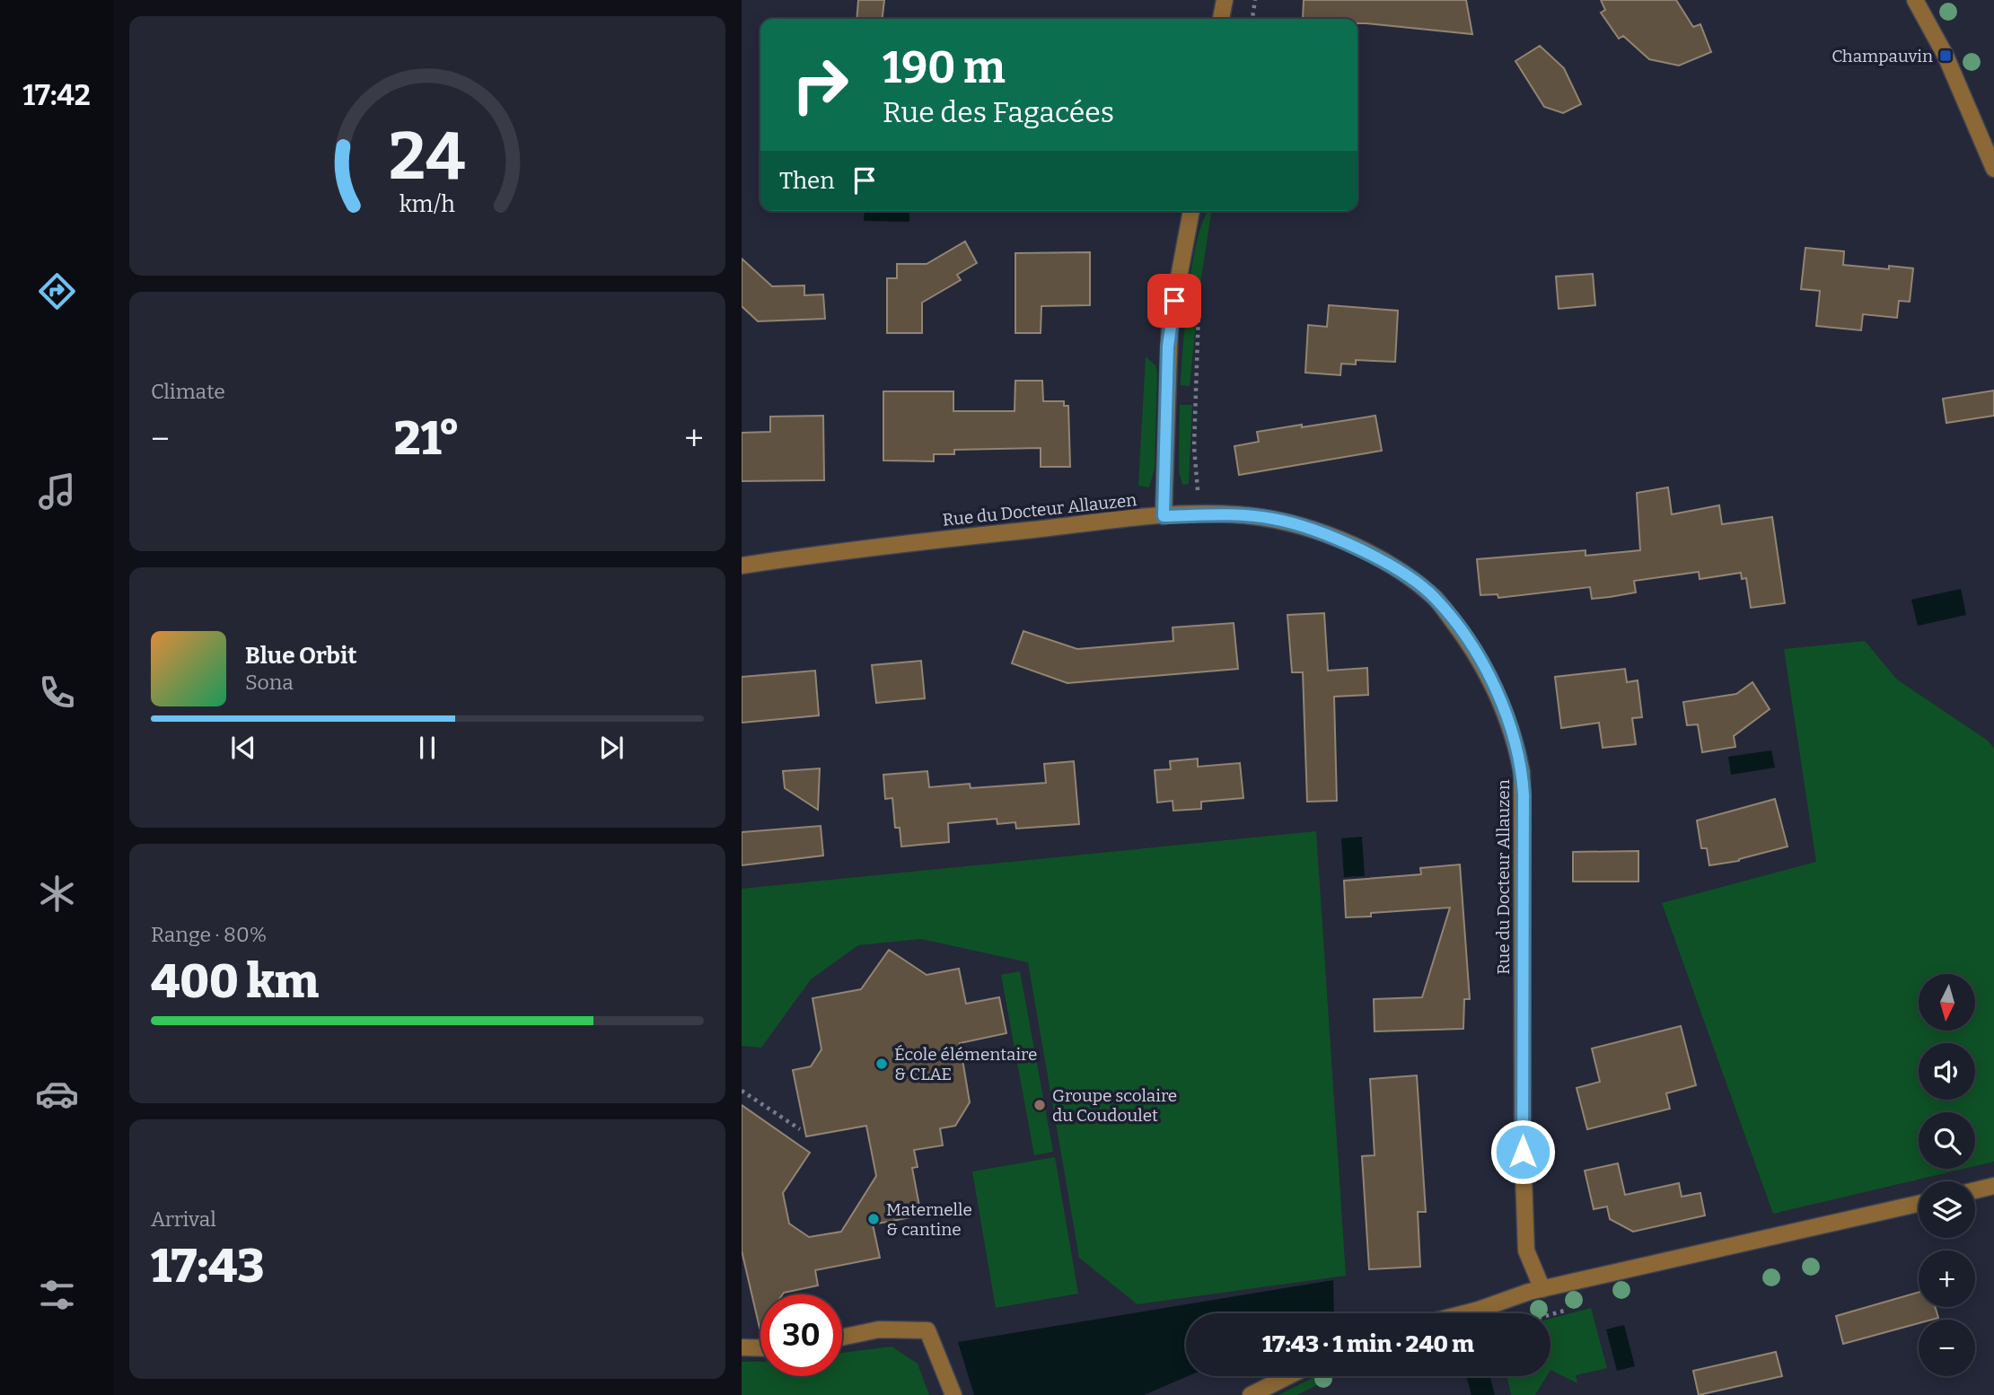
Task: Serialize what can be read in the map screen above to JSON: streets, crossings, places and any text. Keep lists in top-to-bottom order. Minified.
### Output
{"streets":{"street":["Rue du Docteur Allauzen"]},"places":{"transit":["Champauvin"],"other":["École élémentaire & CLAE","Groupe scolaire du Coudoulet","Maternelle & cantine"]},"north":"bottom","page":{"tabs":"17:42","turn":["190 m","Rue des Fagacées"],"then":"Then","tile":["Climate",["Range · 80%","400 km"],["Arrival","17:43"]],"heat":["−","21°","+"],"song":["Blue Orbit","Sona"],"map_buttons":["+","−"],"limit":"30","trip":"17:43 · 1 min · 240 m","gauge":["24","km/h"]}}
